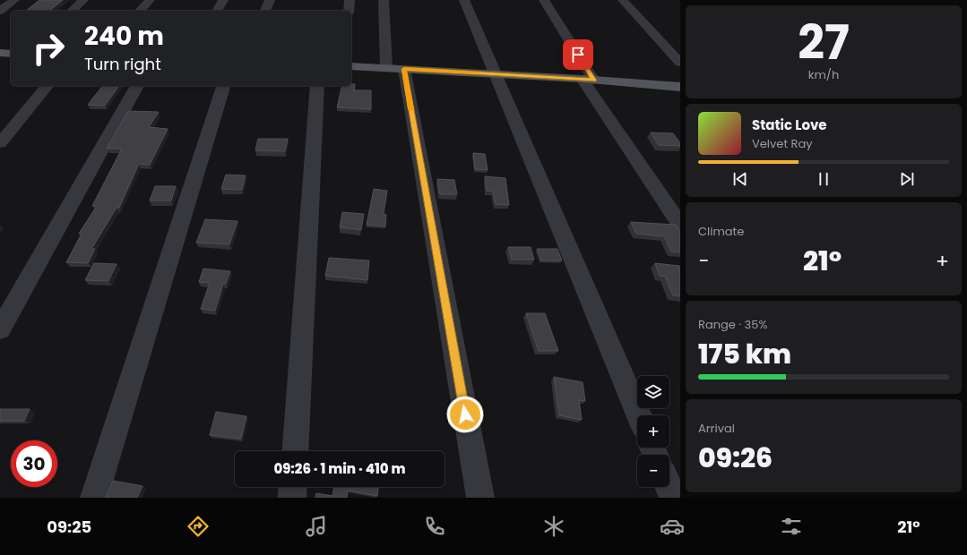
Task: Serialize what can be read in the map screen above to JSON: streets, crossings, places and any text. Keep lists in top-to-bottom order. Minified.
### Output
{"page":{"tile":[["27","km/h"],"Climate",["Range · 35%","175 km"],["Arrival","09:26"]],"turn":["240 m","Turn right"],"song":["Static Love","Velvet Ray"],"heat":["−","21°","+"],"map_buttons":["+","−"],"limit":"30","trip":"09:26 · 1 min · 410 m","tabs":["09:25","21°"]}}
